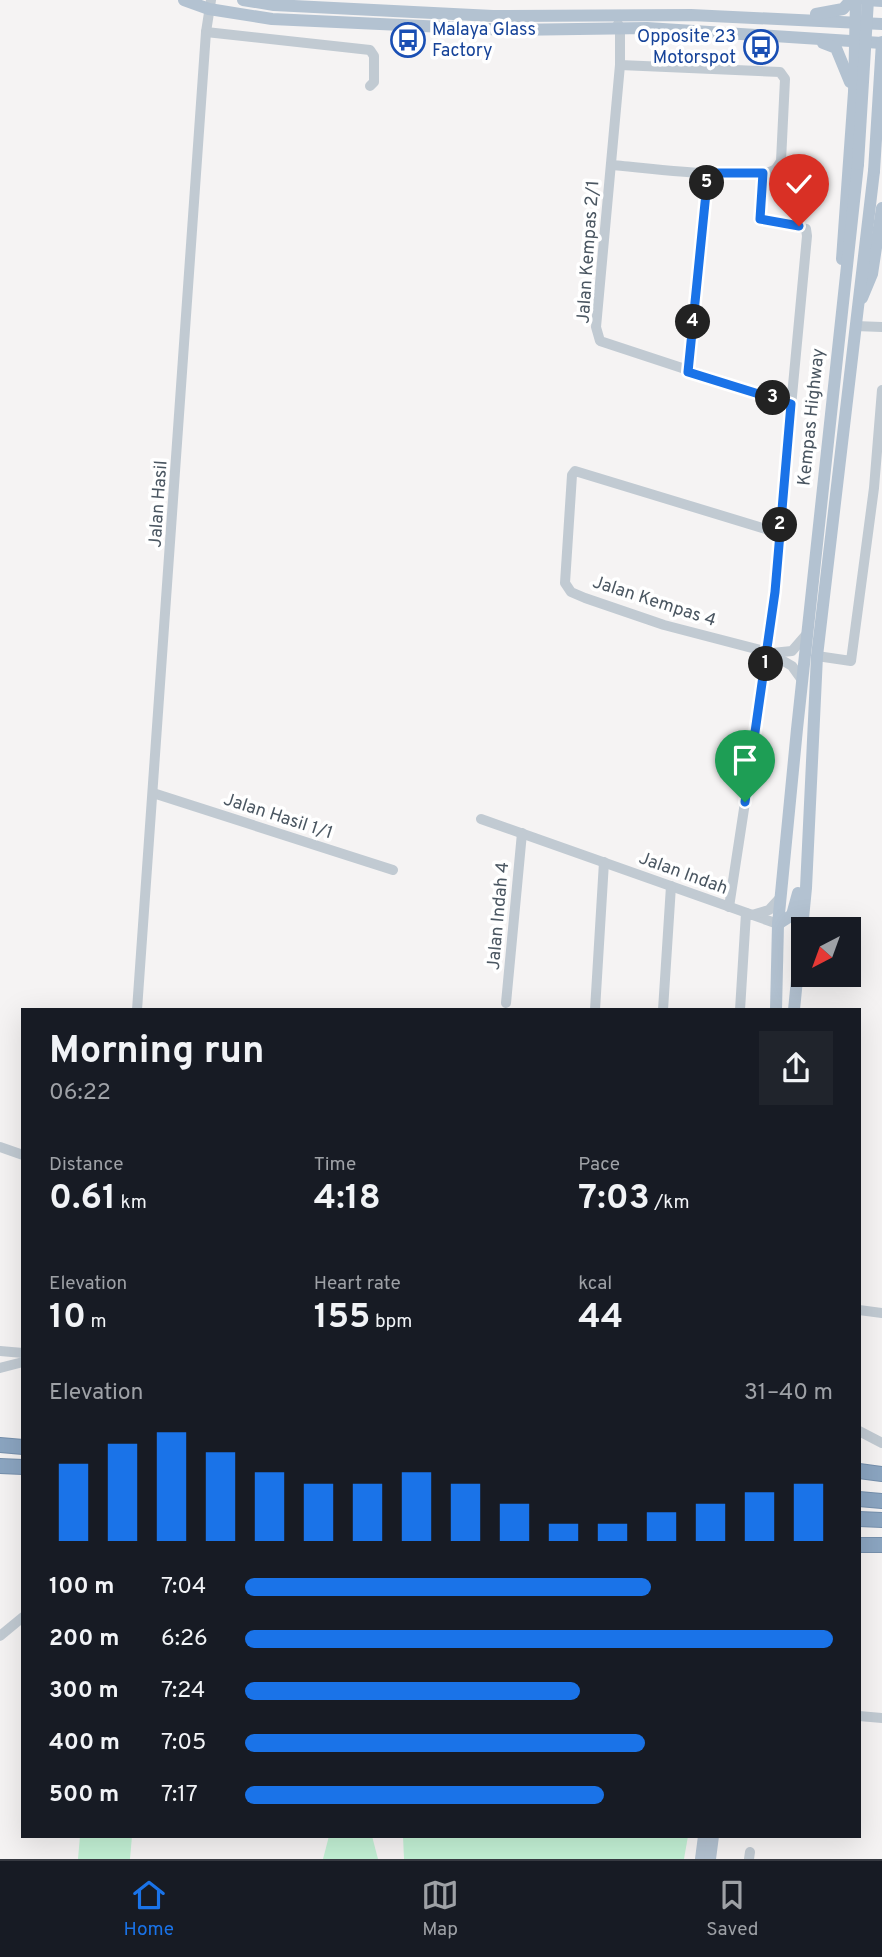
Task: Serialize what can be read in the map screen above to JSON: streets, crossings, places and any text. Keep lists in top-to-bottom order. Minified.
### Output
{"streets":{"main road":["Kempas Highway"],"street":["Jalan Kempas 2/1","Jalan Hasil","Jalan Kempas 4","Jalan Hasil 1/1","Jalan Indah","Jalan Indah 4"]},"crossings":[["Kempas Highway","Jalan Indah"],["Jalan Hasil","Jalan Hasil 1/1"],["Jalan Indah","Jalan Indah 4"]],"places":{"bus stop":["Malaya Glass Factory","Opposite 23 Motorspot"]},"north":"bottom left","page":{"pins":["5","4","3","2","1"],"heading":["Morning run","06:22"],"stats":[["Distance","0.61 km"],["Time","4:18"],["Pace","7:03 /km"],["Elevation","10 m"],["Heart rate","155 bpm"],["kcal","44"]],"chart":["Elevation","31–40 m"],"list":[{"name":"100 m","note":"7:04"},{"name":"200 m","note":"6:26"},{"name":"300 m","note":"7:24"},{"name":"400 m","note":"7:05"},{"name":"500 m","note":"7:17"}],"tabs":["Home","Map","Saved"]}}
